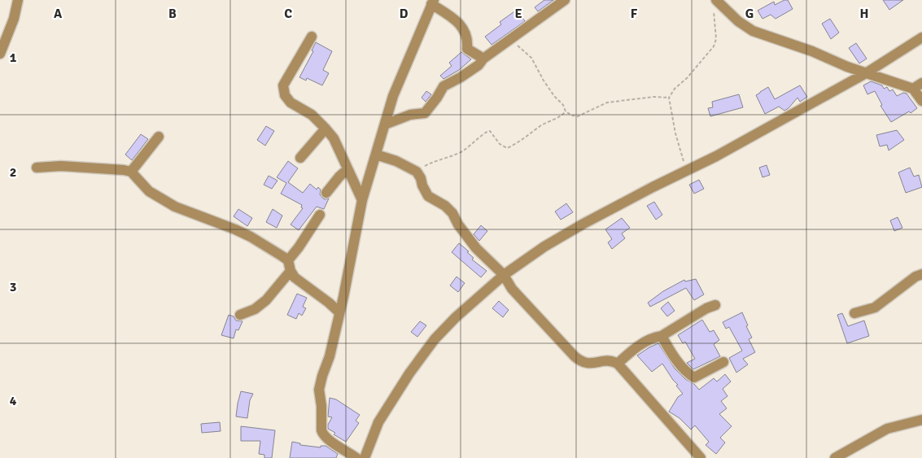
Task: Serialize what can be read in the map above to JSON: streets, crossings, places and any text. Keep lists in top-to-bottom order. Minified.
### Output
{"grid":{"columns":["A","B","C","D","E","F","G","H"],"rows":["1","2","3","4"]}}
